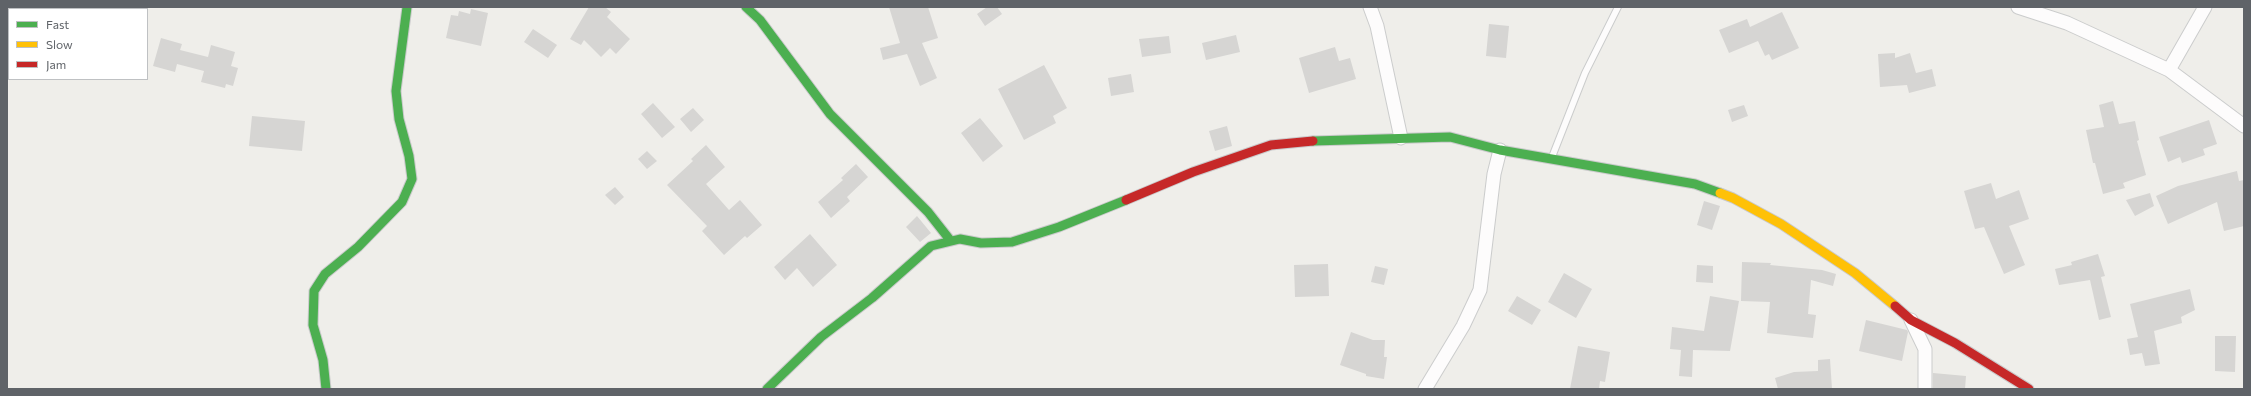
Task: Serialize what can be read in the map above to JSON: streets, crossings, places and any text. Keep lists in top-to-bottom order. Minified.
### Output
{"legend":["Fast","Slow","Jam"]}
